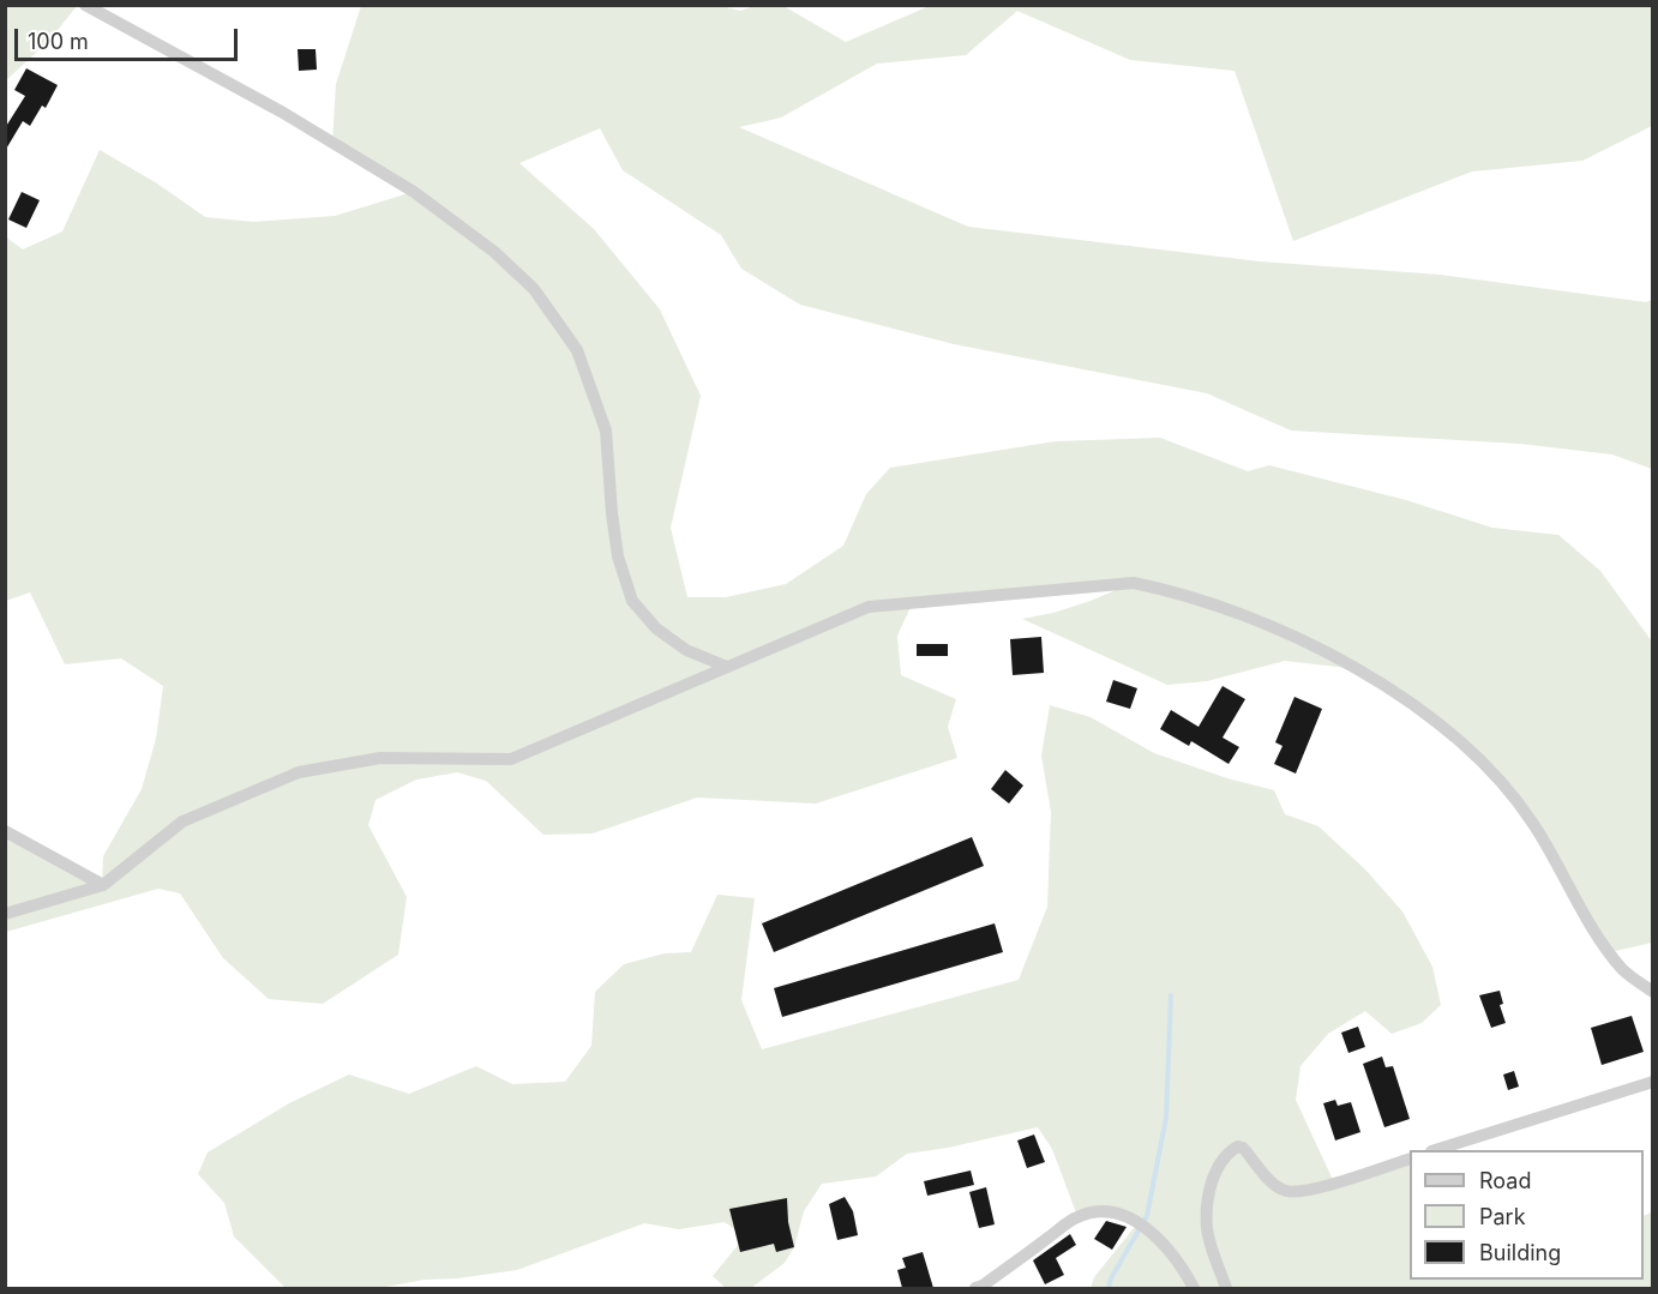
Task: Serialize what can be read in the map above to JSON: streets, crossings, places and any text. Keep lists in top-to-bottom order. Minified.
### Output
{"legend":["Road","Park","Building"],"scale_bar":"100 m"}
